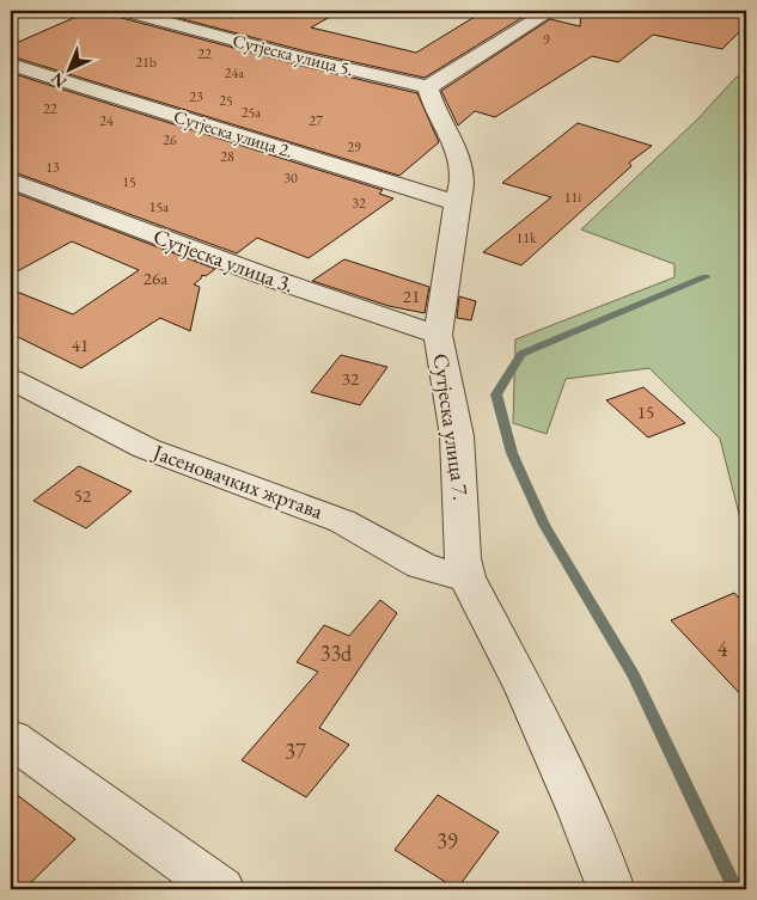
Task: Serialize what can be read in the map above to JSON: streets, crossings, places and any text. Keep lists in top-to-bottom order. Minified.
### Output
{"streets":{"street":["Сутјеска улица 5.","Сутјеска улица 2.","Сутјеска улица 3.","Сутјеска улица 7.","Јасеновачких жртава"]},"crossings":[["Сутјеска улица 5.","Сутјеска улица 7."],["Сутјеска улица 2.","Сутјеска улица 7."],["Сутјеска улица 3.","Сутјеска улица 7."],["Сутјеска улица 7.","Јасеновачких жртава"]],"house_numbers":["9","22","21b","24a","23","25","22","25a","24","27","26","29","28","13","30","15","11i","32","15a","11k","26a","21","41","32","15","52","4","33d","37","39"],"north":"bottom left"}
